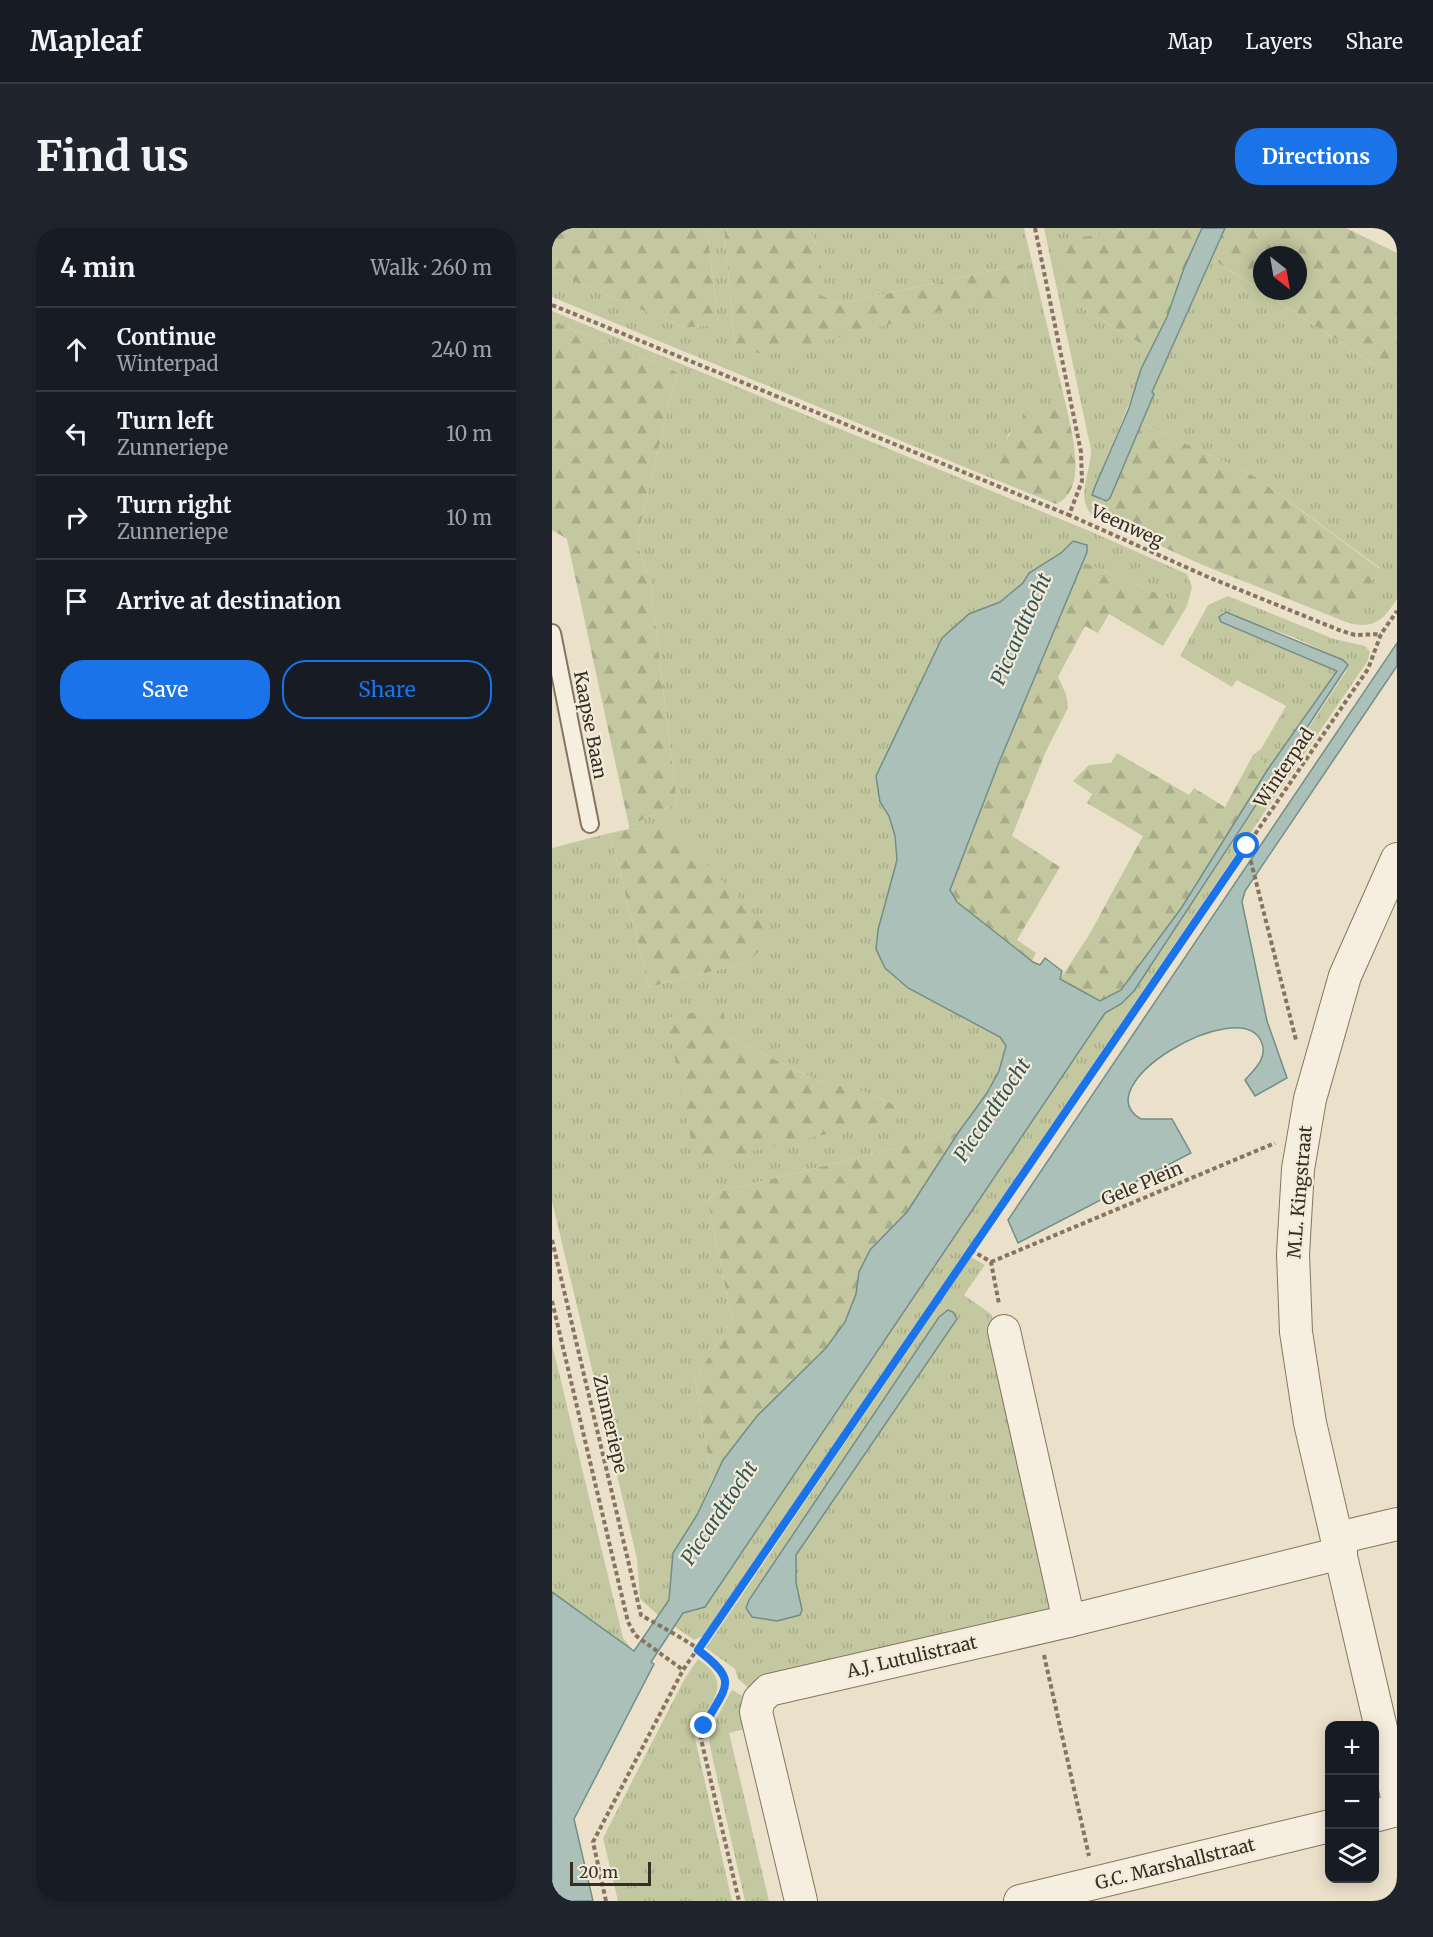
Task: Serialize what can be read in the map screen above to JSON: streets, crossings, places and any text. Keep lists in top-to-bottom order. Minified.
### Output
{"streets":{"street":["M.L. Kingstraat","A.J. Lutulistraat","G.C. Marshallstraat"],"lane":["Kaapse Baan"],"path":["Veenweg","Winterpad","Gele Plein","Zunneriepe"]},"crossings":[["Veenweg","Winterpad"],["Winterpad","Zunneriepe"],["Gele Plein","M.L. Kingstraat"],["M.L. Kingstraat","A.J. Lutulistraat"]],"water":["Piccardttocht"],"scale_bar":"20 m","north":"bottom right","page":{"header":"Mapleaf","nav":["Map","Layers","Share"],"buttons":["Directions",["Save","Share"]],"title":"Find us","heading":["4 min","Walk · 260 m"],"list":[["Continue","Winterpad","240 m"],["Turn left","Zunneriepe","10 m"],["Turn right","Zunneriepe","10 m"],"Arrive at destination"],"map_buttons":["+","−"],"scale":"20 m"}}
